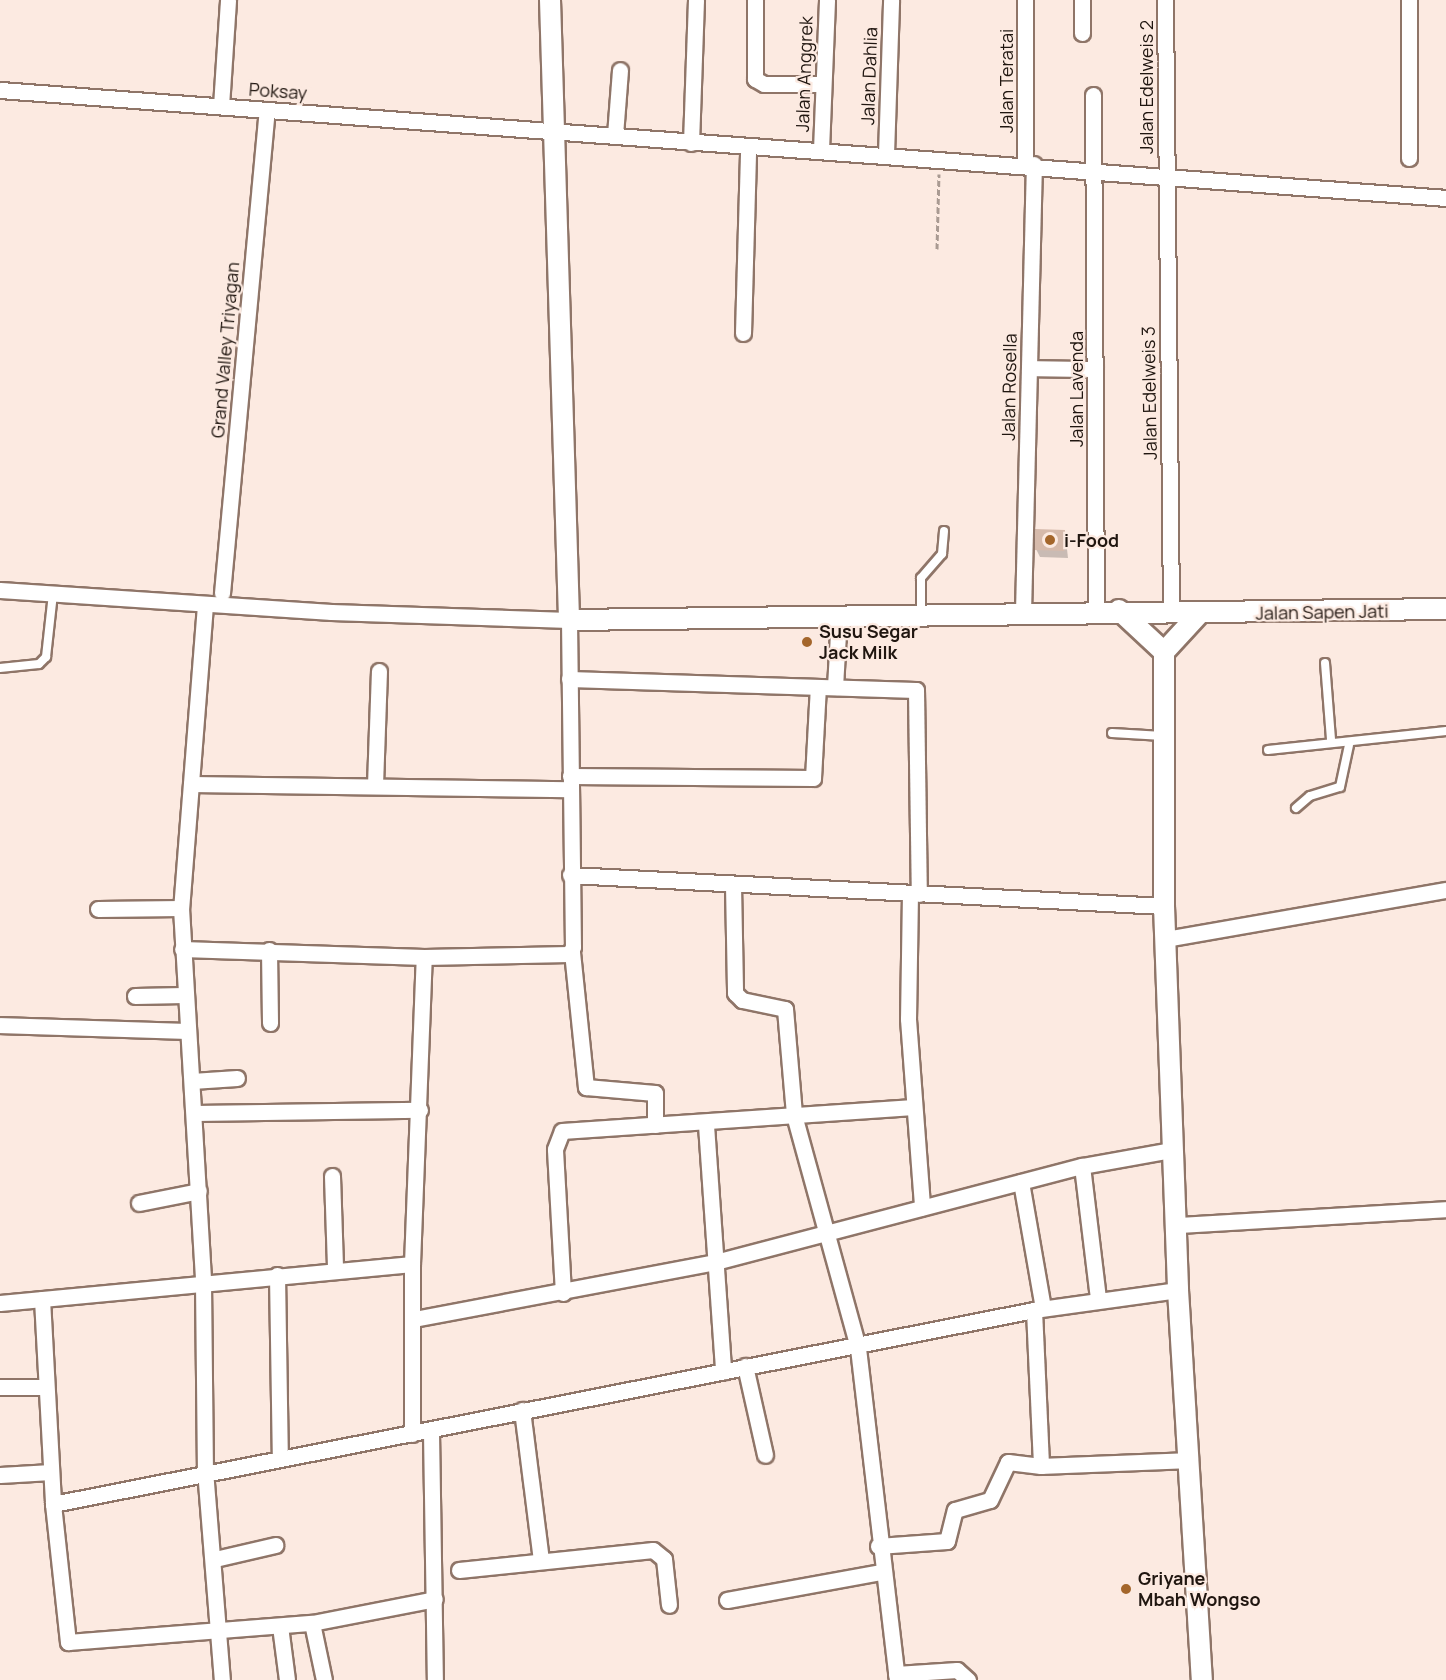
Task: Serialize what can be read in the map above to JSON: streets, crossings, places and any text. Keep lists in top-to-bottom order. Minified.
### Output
{"streets":{"street":["Jalan Anggrek","Jalan Dahlia","Jalan Teratai","Jalan Edelweis 2","Poksay","Grand Valley Triyagan","Jalan Rosella","Jalan Lavenda","Jalan Edelweis 3","Jalan Sapen Jati"]},"crossings":[["Jalan Anggrek","Poksay"],["Jalan Dahlia","Poksay"],["Jalan Teratai","Poksay"],["Jalan Teratai","Jalan Rosella"],["Jalan Edelweis 2","Poksay"],["Jalan Edelweis 2","Jalan Edelweis 3"],["Poksay","Grand Valley Triyagan"],["Poksay","Jalan Rosella"],["Poksay","Jalan Lavenda"],["Poksay","Jalan Edelweis 3"],["Jalan Rosella","Jalan Sapen Jati"],["Jalan Lavenda","Jalan Sapen Jati"],["Jalan Edelweis 3","Jalan Sapen Jati"]],"places":["i-Food","Susu Segar Jack Milk","Griyane Mbah Wongso"]}
